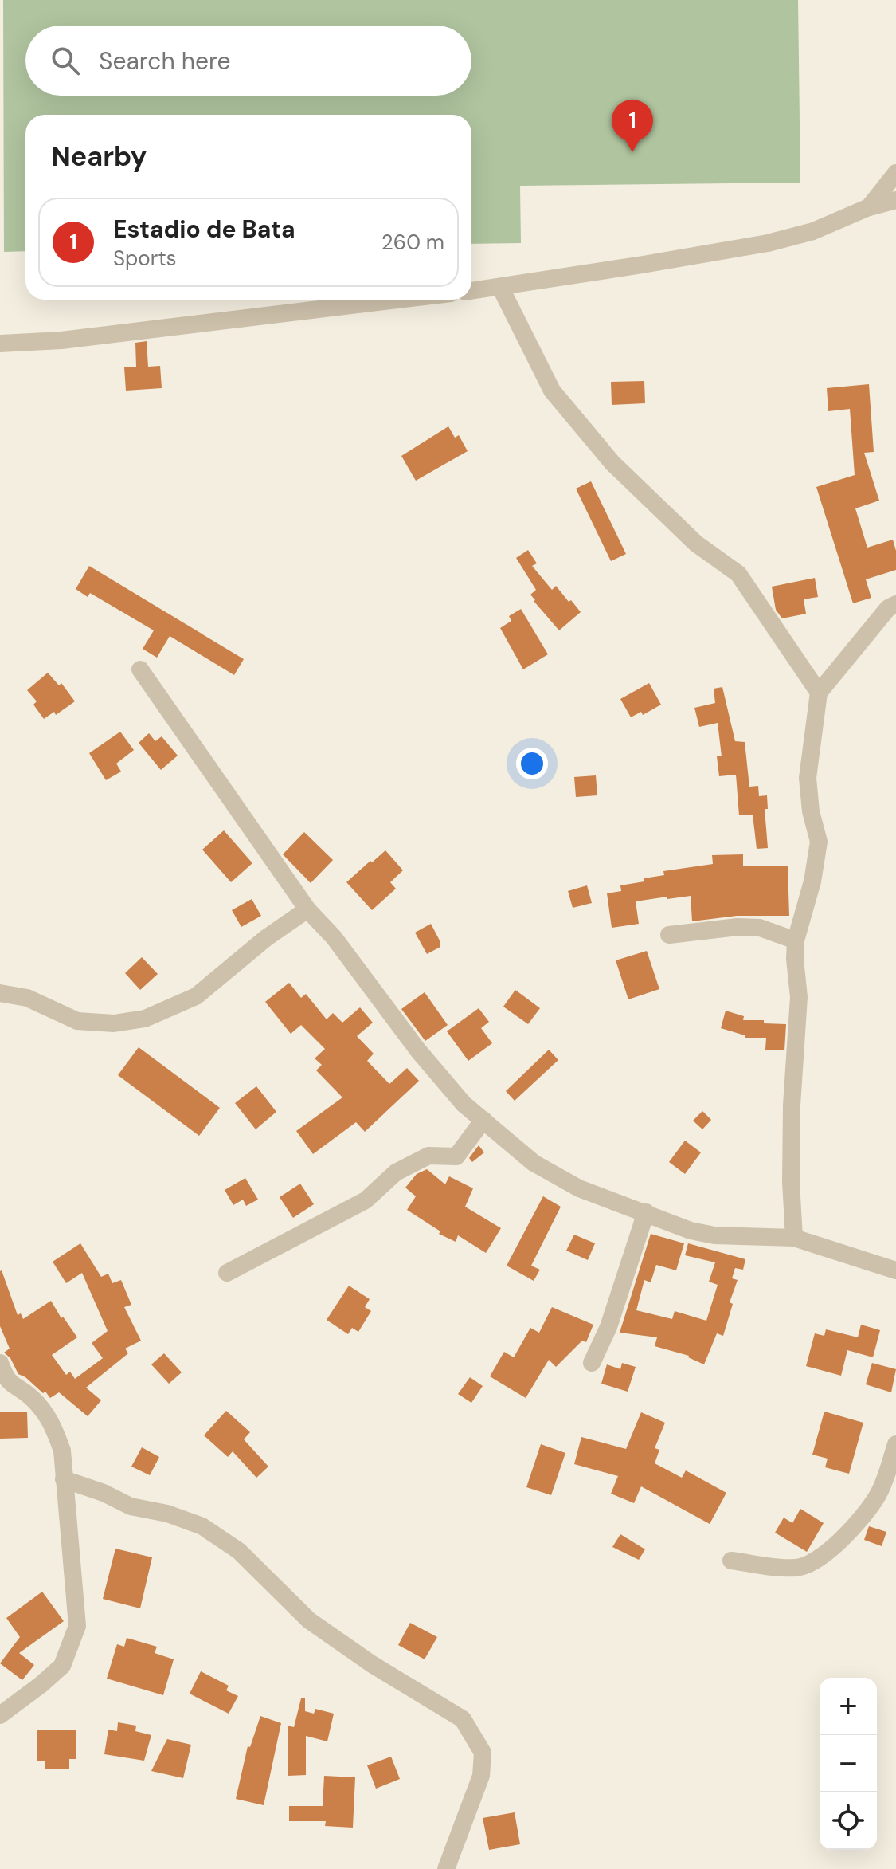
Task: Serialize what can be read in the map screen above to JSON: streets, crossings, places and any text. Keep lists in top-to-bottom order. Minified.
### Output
{"page":{"search":"Search here","pins":"1","heading":"Nearby","list":[{"mark":"1","name":"Estadio de Bata","note":"Sports","value":"260 m"}],"map_buttons":["+","−"]}}
